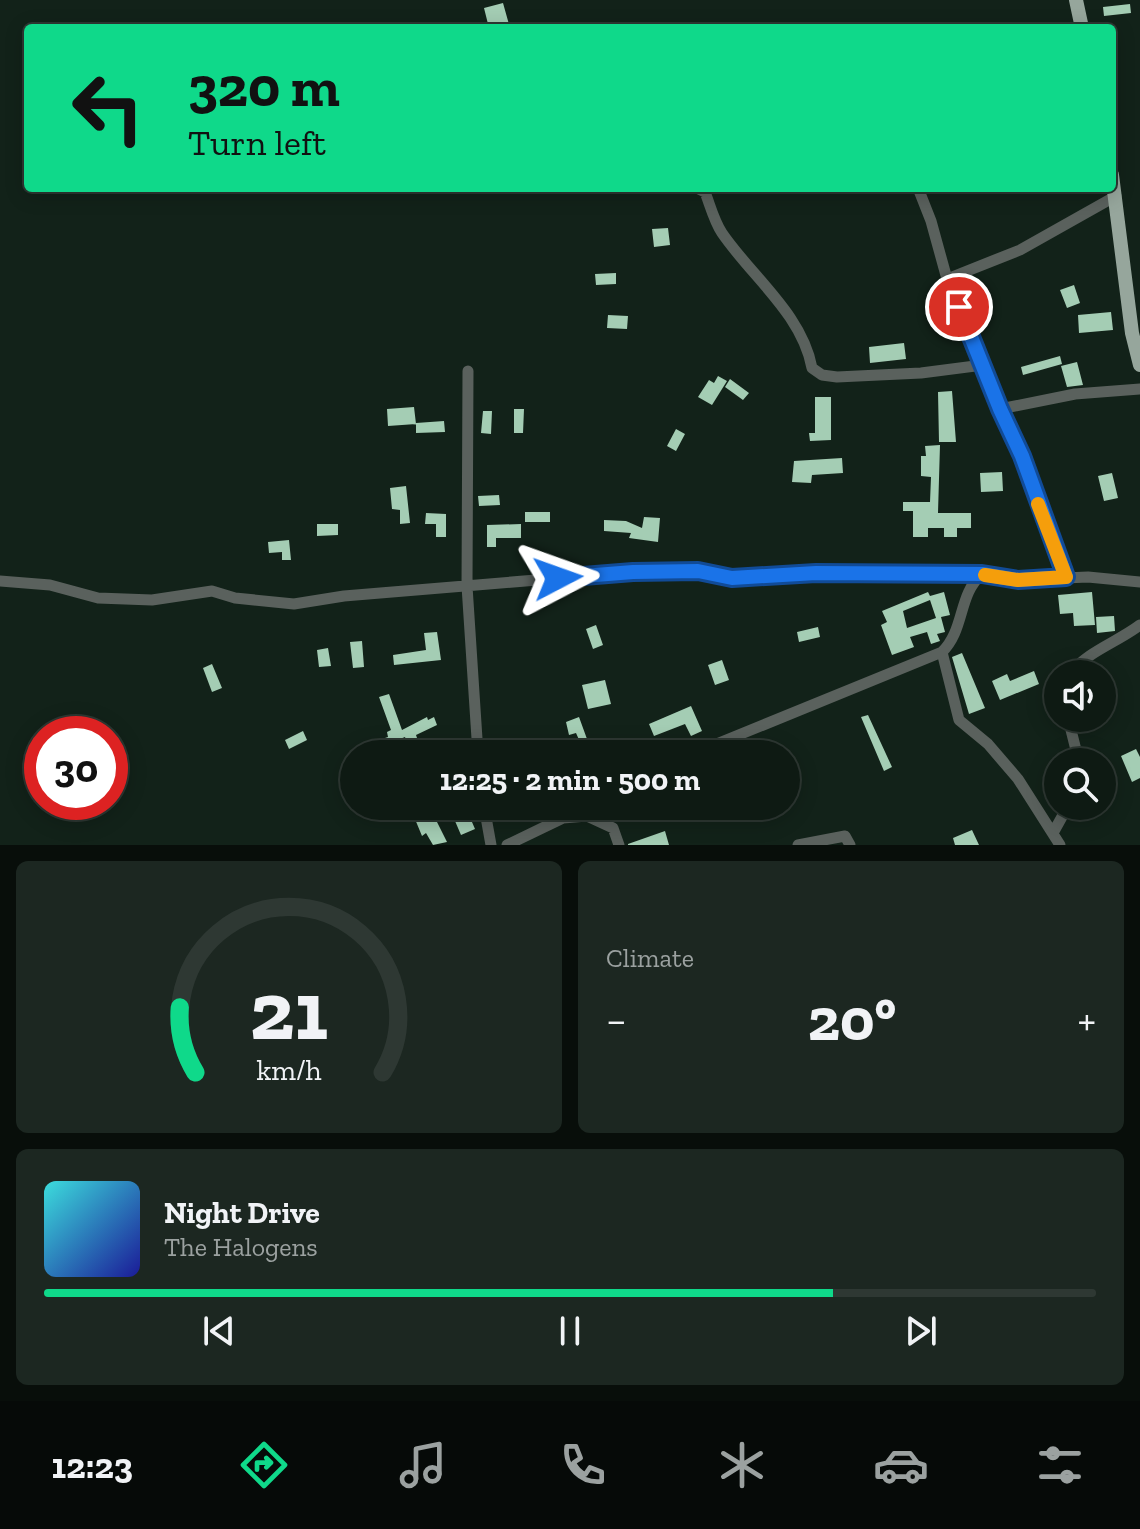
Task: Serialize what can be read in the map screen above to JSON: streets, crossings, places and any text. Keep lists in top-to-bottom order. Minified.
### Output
{"page":{"turn":["320 m","Turn left"],"limit":"30","trip":"12:25 · 2 min · 500 m","tile":"Climate","heat":["−","20°","+"],"song":["Night Drive","The Halogens"],"tabs":"12:23","gauge":["21","km/h"]}}
